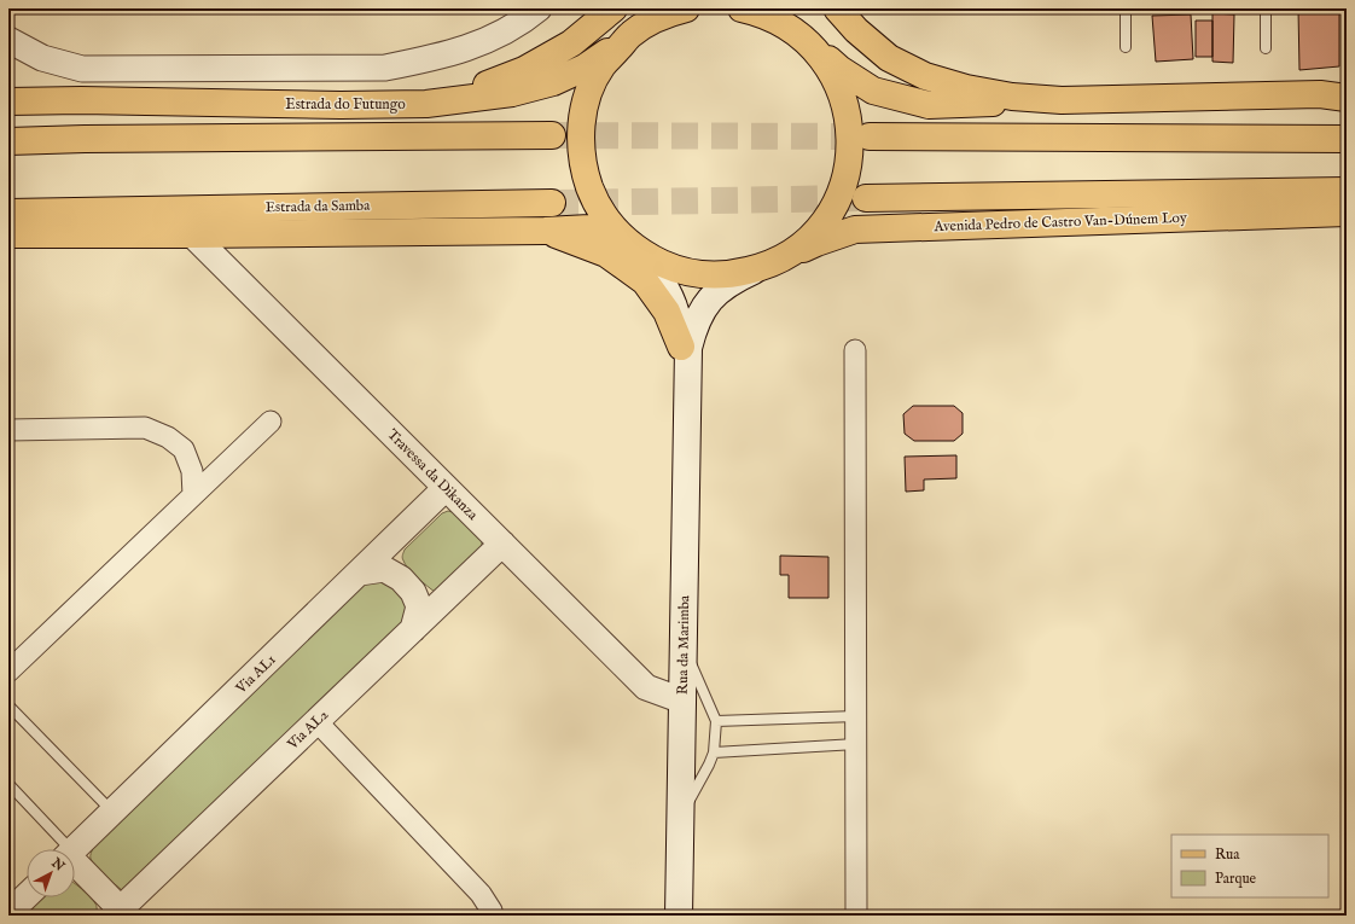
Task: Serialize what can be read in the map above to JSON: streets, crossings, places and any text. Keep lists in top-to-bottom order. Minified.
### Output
{"streets":{"main road":["Estrada do Futungo","Estrada da Samba","Avenida Pedro de Castro Van-Dúnem Loy","Rua da Marimba"],"street":["Travessa da Dikanza","Via AL1","Via AL2"]},"crossings":[["Avenida Pedro de Castro Van-Dúnem Loy","Rua da Marimba"],["Travessa da Dikanza","Rua da Marimba"],["Travessa da Dikanza","Via AL1"],["Travessa da Dikanza","Via AL2"]],"legend":["Rua","Parque"],"north":"top right"}
